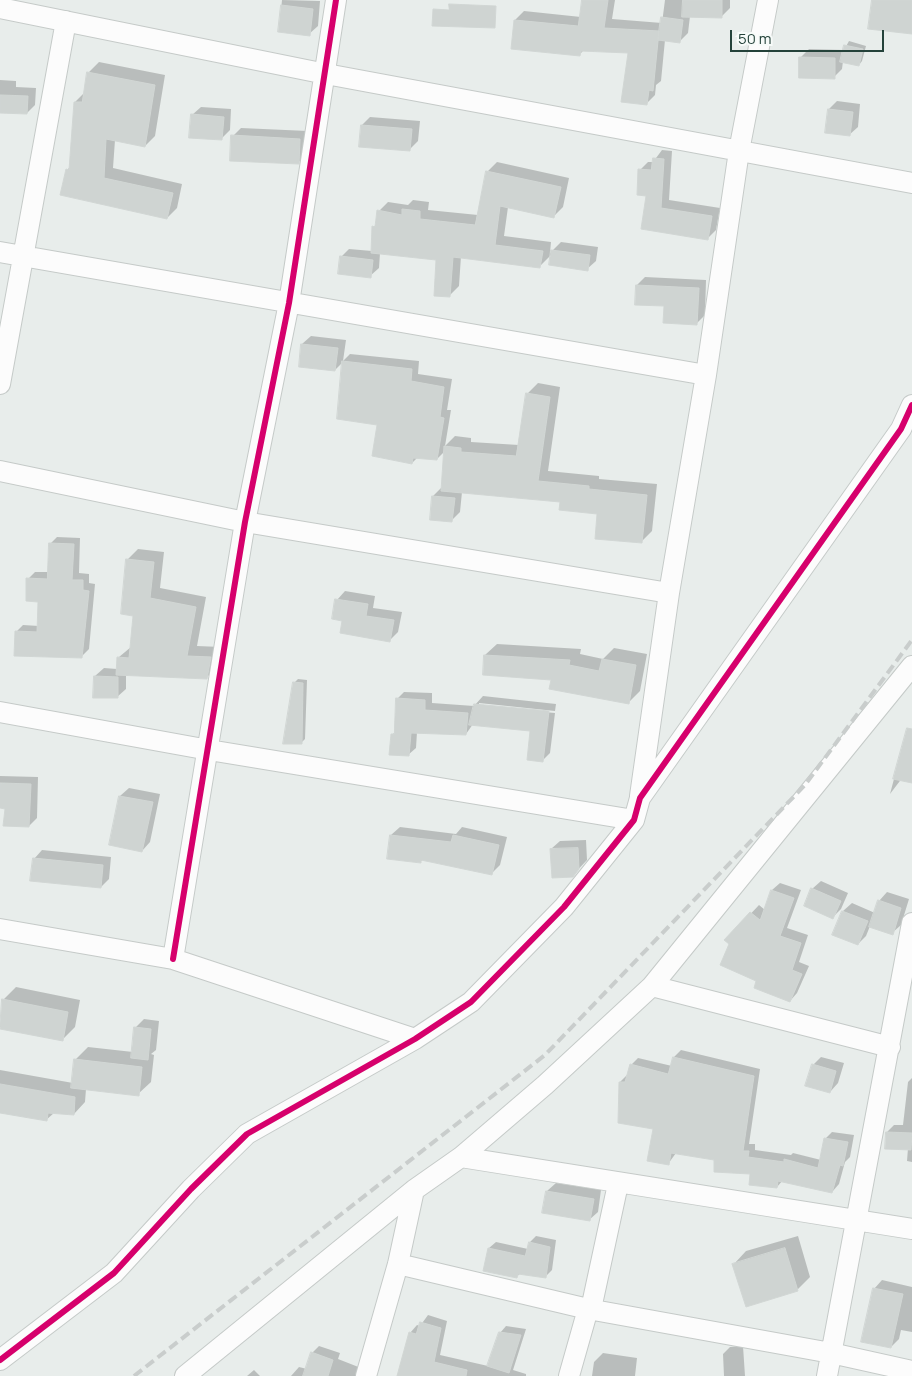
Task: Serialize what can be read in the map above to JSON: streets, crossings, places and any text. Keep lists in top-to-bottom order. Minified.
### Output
{"scale_bar":"50 m"}
